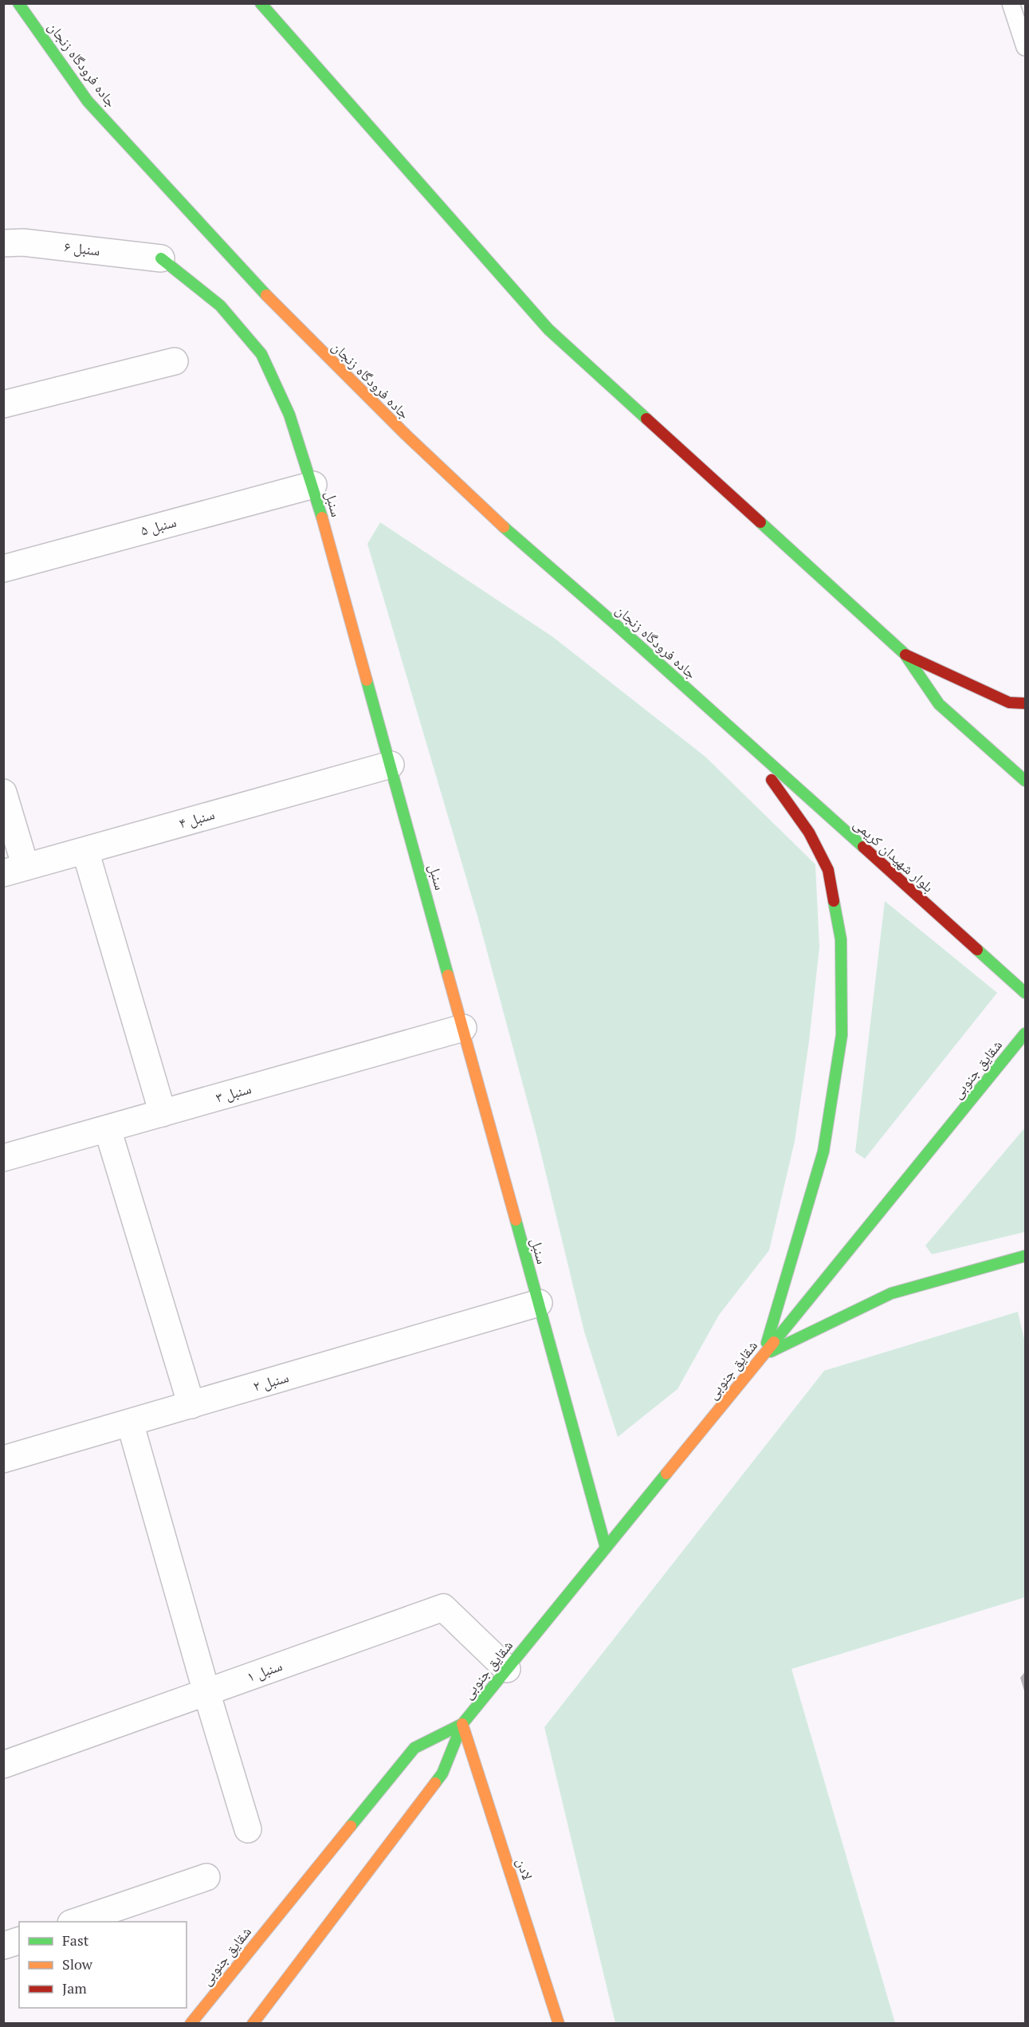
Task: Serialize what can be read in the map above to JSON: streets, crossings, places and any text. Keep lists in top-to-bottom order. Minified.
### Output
{"streets":{"main road":["جاده فرودگاه زنجان","سنبل","بلوار شهیدان کریمی","شقایق جنوبی","لادن"],"street":["سنبل ۶","سنبل ۵","سنبل ۴","سنبل ۳","سنبل ۲","سنبل ۱"]},"crossings":[["جاده فرودگاه زنجان","بلوار شهیدان کریمی"],["سنبل ۶","سنبل"],["سنبل","سنبل ۵"],["سنبل","سنبل ۴"],["سنبل","شقایق جنوبی"],["سنبل","سنبل ۳"],["سنبل","سنبل ۲"],["شقایق جنوبی","سنبل ۱"],["شقایق جنوبی","لادن"]],"legend":["Fast","Slow","Jam"]}
